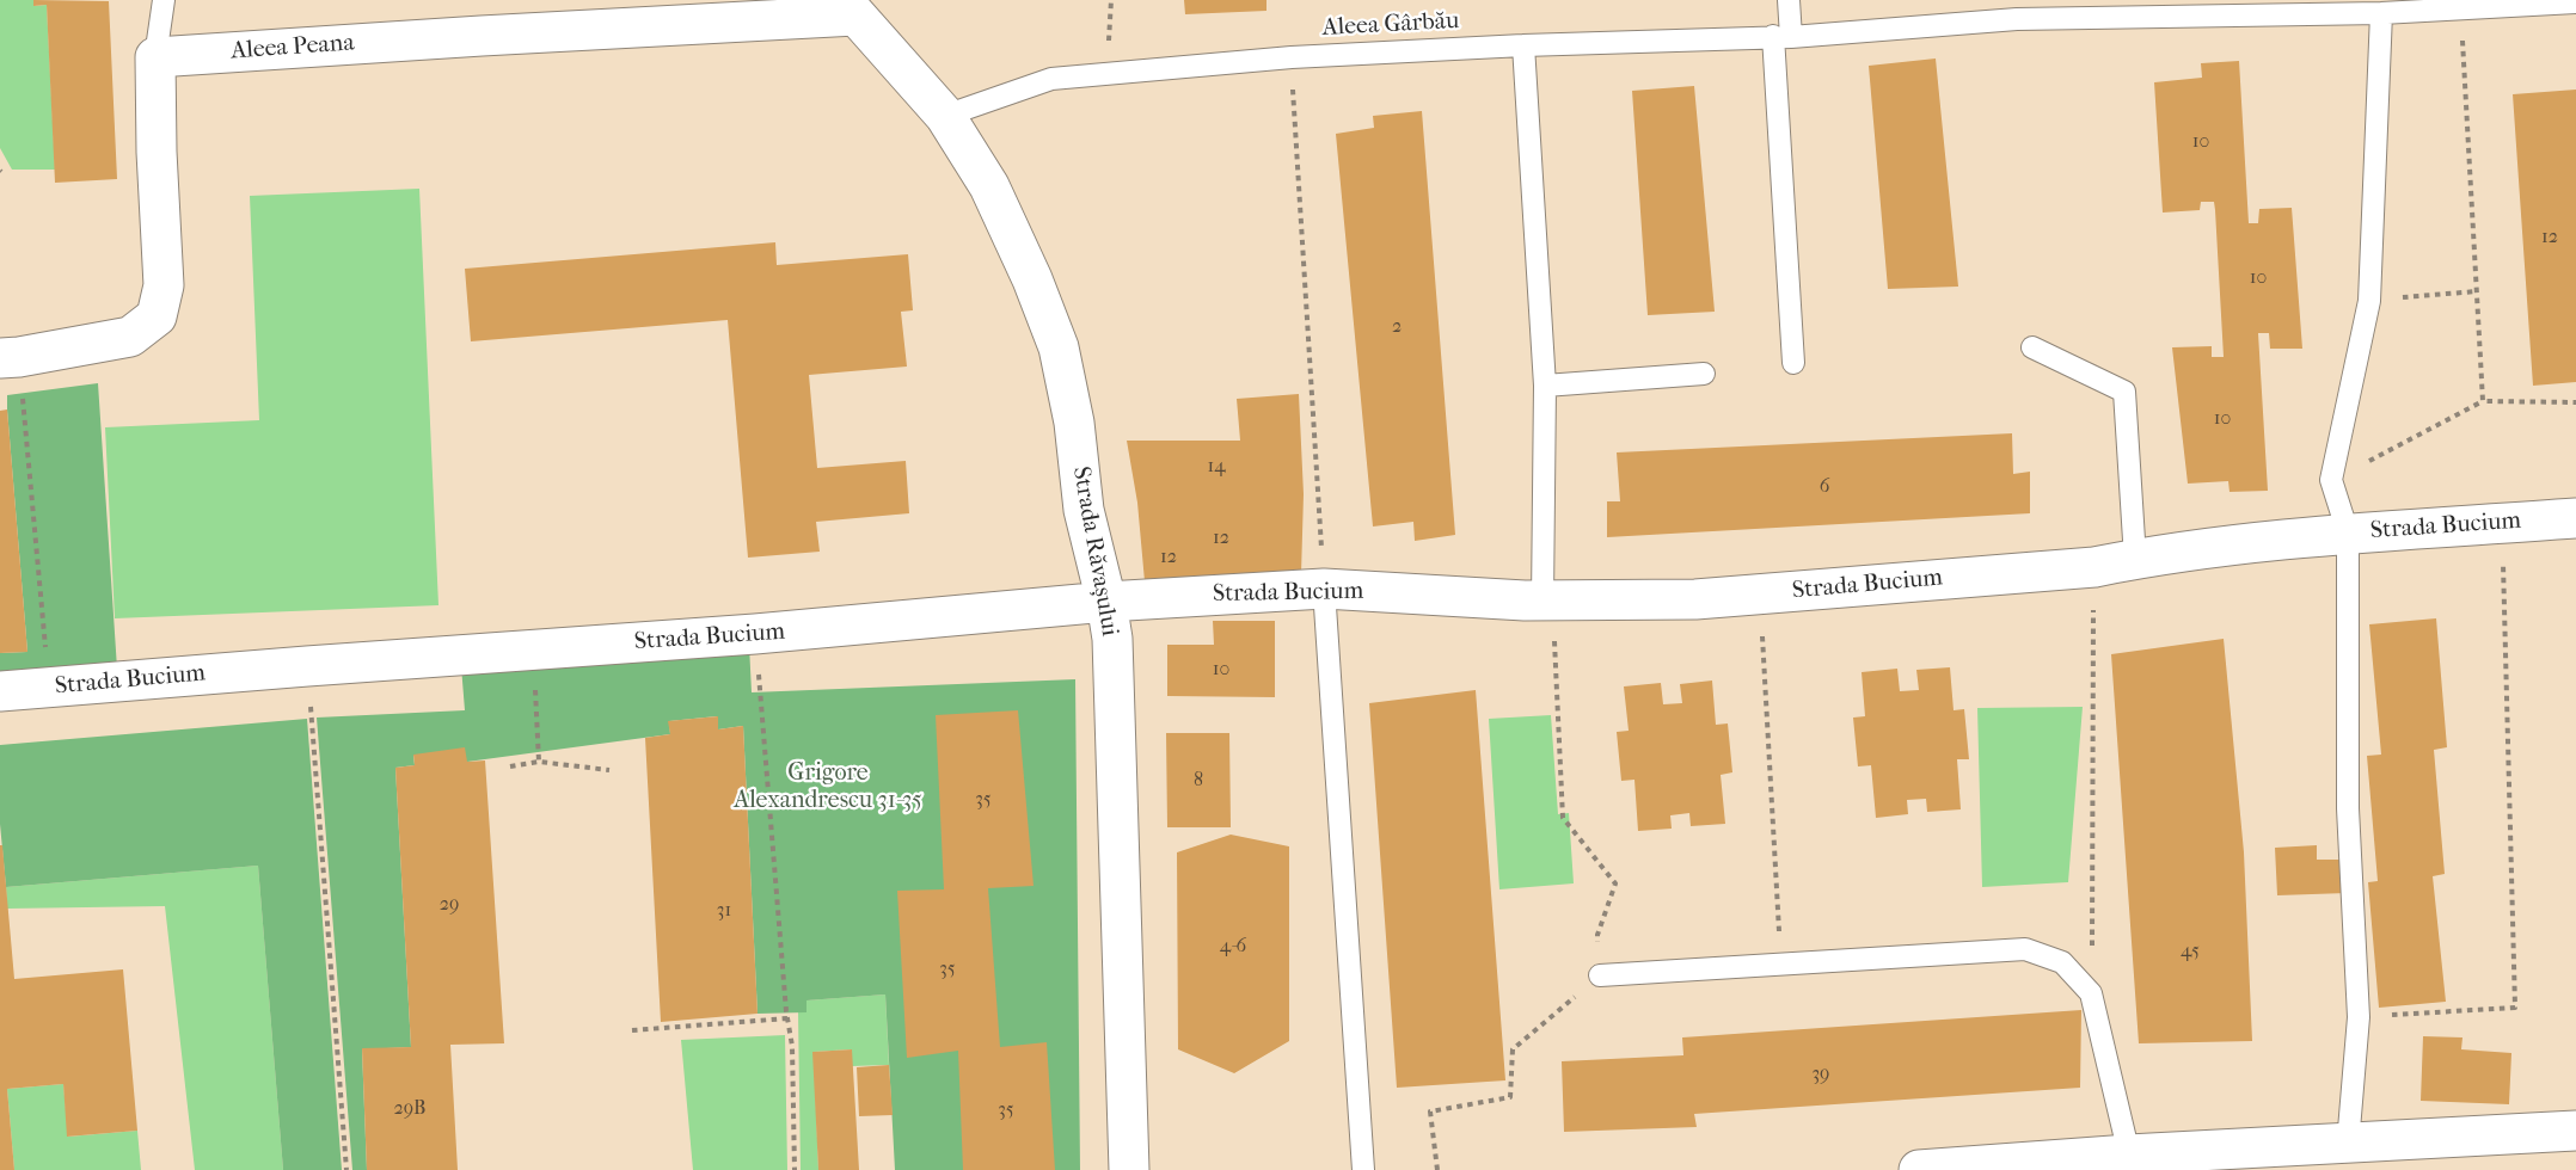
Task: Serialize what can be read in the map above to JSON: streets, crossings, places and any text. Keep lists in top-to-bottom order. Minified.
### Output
{"streets":{"street":["Aleea Peana","Strada Bucium","Strada Răvașului"],"lane":["Aleea Gârbău"]},"crossings":[["Aleea Gârbău","Strada Răvașului"],["Aleea Peana","Strada Răvașului"],["Strada Bucium","Strada Răvașului"]],"parks":["Grigore Alexandrescu 31-35"],"house_numbers":["10","12","10","2","10","14","6","12","12","10","8","35","29","31","4-6","45","35","39","29B","35"]}
